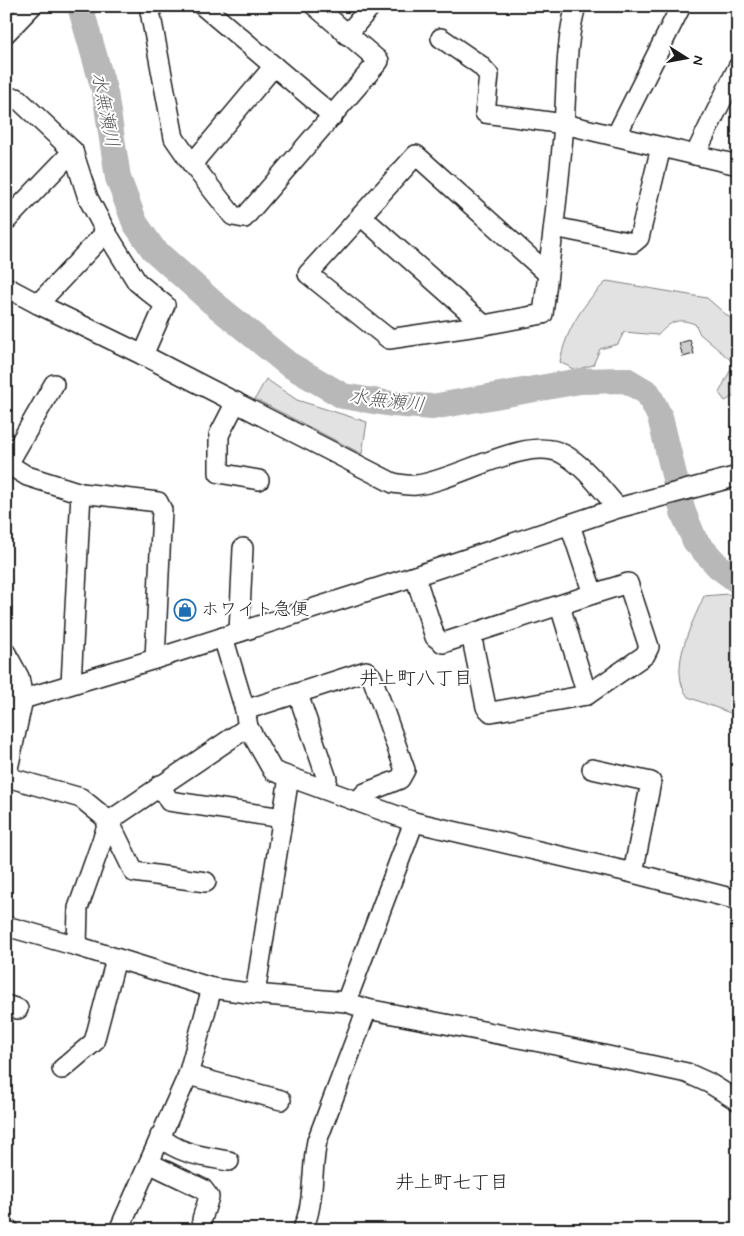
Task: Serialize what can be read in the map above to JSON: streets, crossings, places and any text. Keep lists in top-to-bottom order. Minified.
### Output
{"districts":["井上町八丁目","井上町七丁目"],"water":["水無瀬川"],"places":{"shop":["ホワイト急便"]},"north":"right"}
